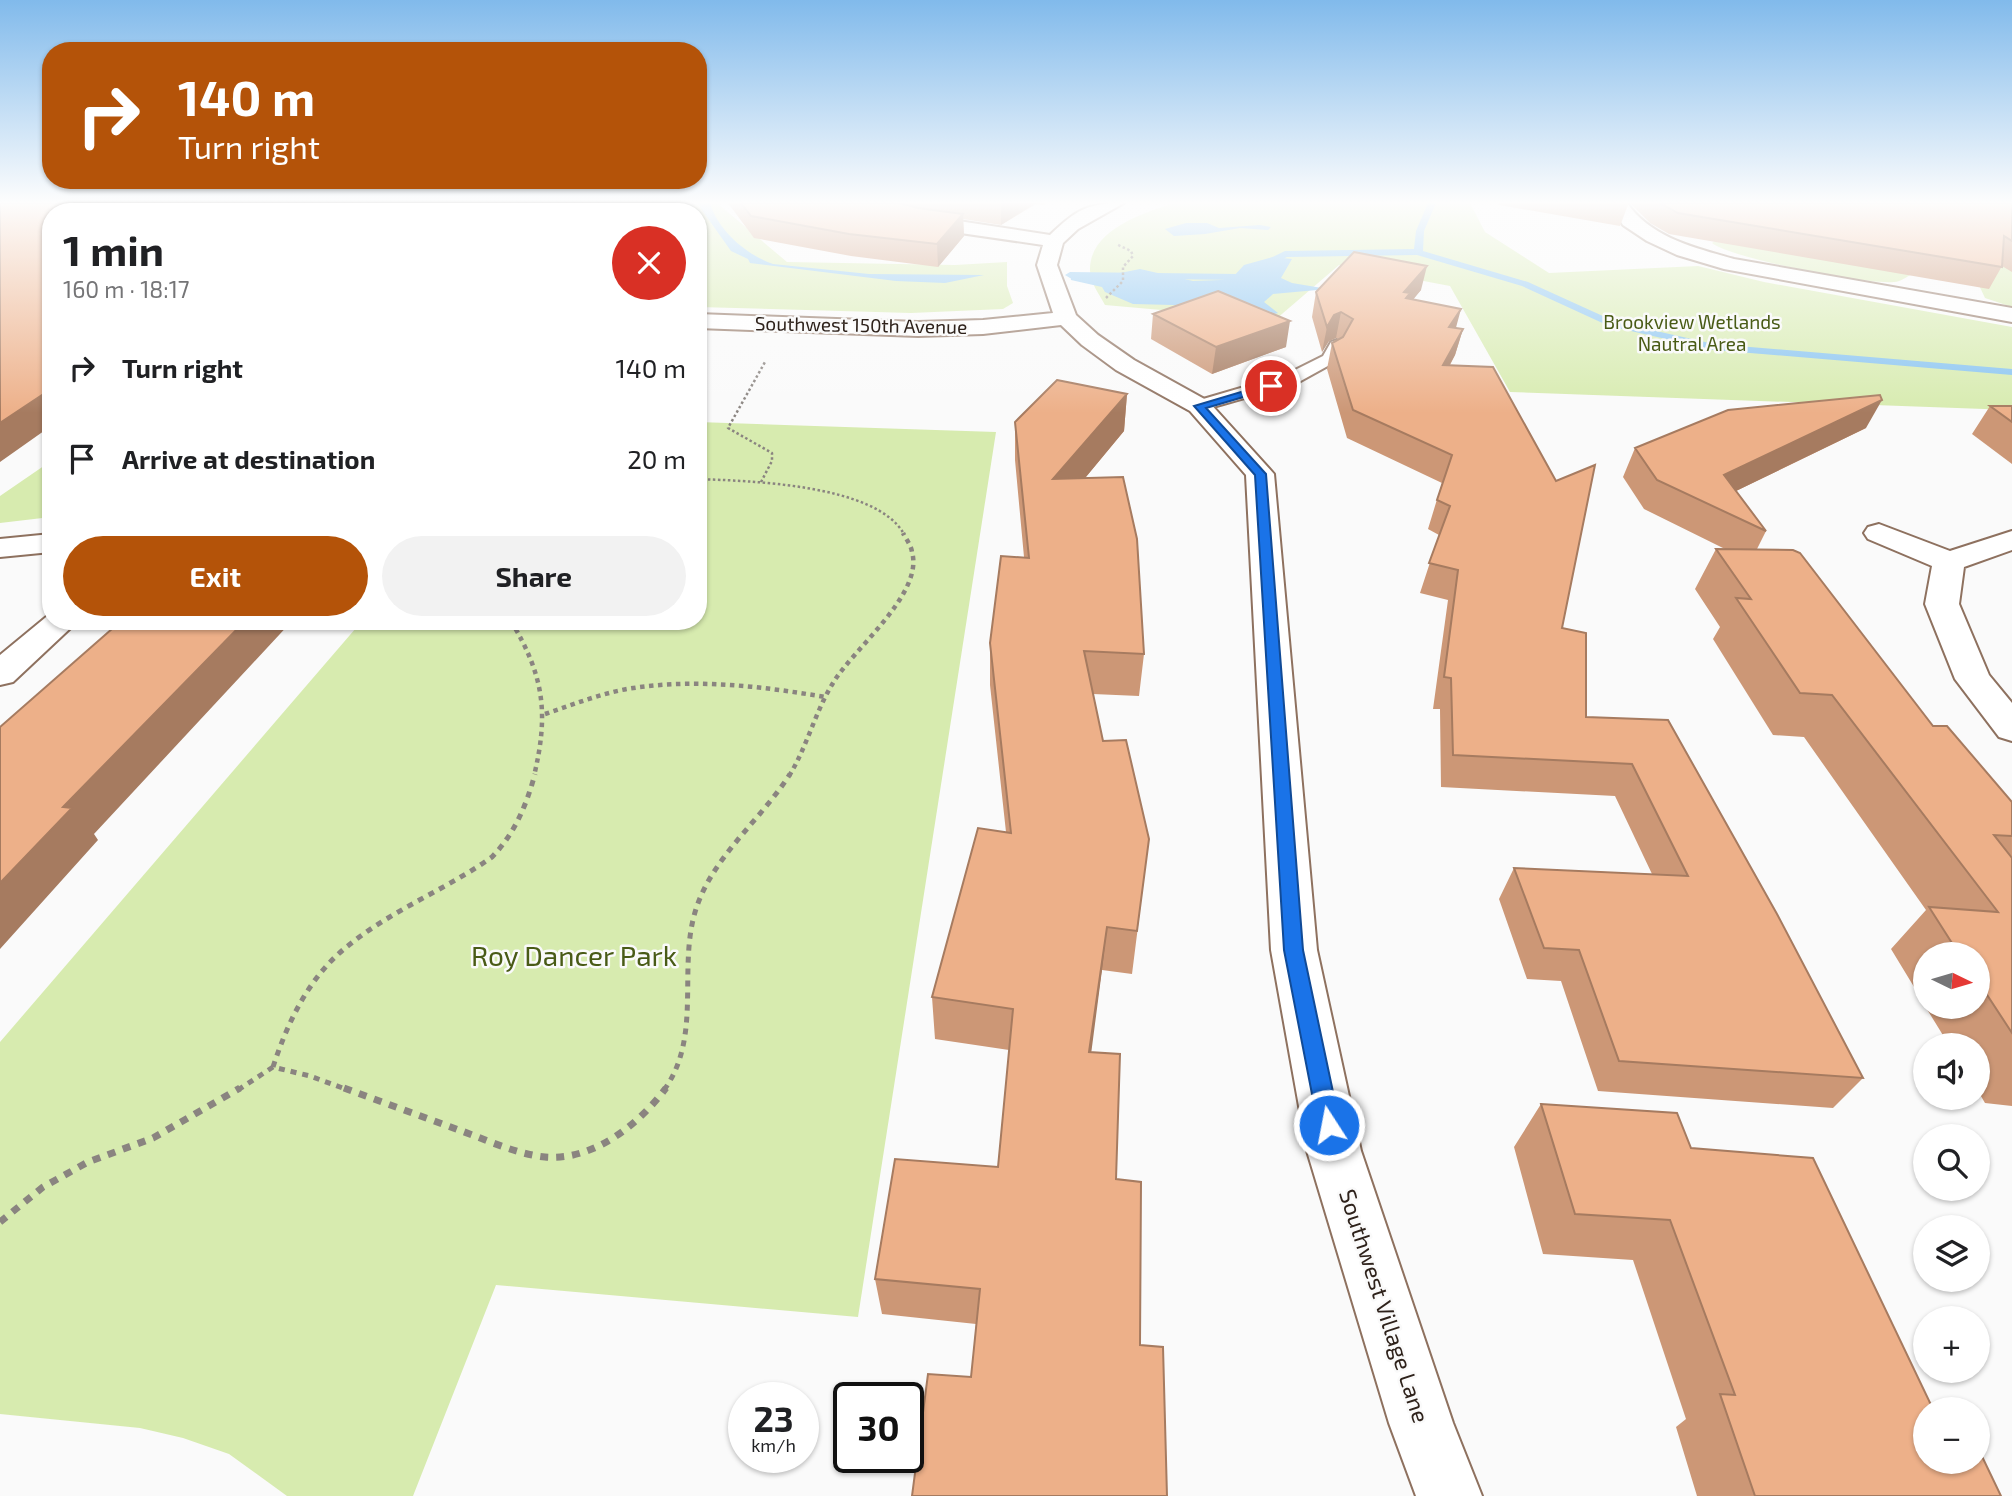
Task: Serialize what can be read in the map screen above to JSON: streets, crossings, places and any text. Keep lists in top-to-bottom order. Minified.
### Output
{"streets":{"street":["Southwest 150th Avenue","Southwest Village Lane"]},"crossings":[["Southwest 150th Avenue","Southwest Village Lane"]],"parks":["Brookview Wetlands Nautral Area","Roy Dancer Park"],"north":"right","page":{"turn":["140 m","Turn right"],"heading":["1 min","160 m · 18:17"],"list":[{"name":"Turn right","value":"140 m"},{"name":"Arrive at destination","value":"20 m"}],"buttons":["Exit","Share"],"map_buttons":["+","−"],"speed":"23 km/h","limit":"30"}}
